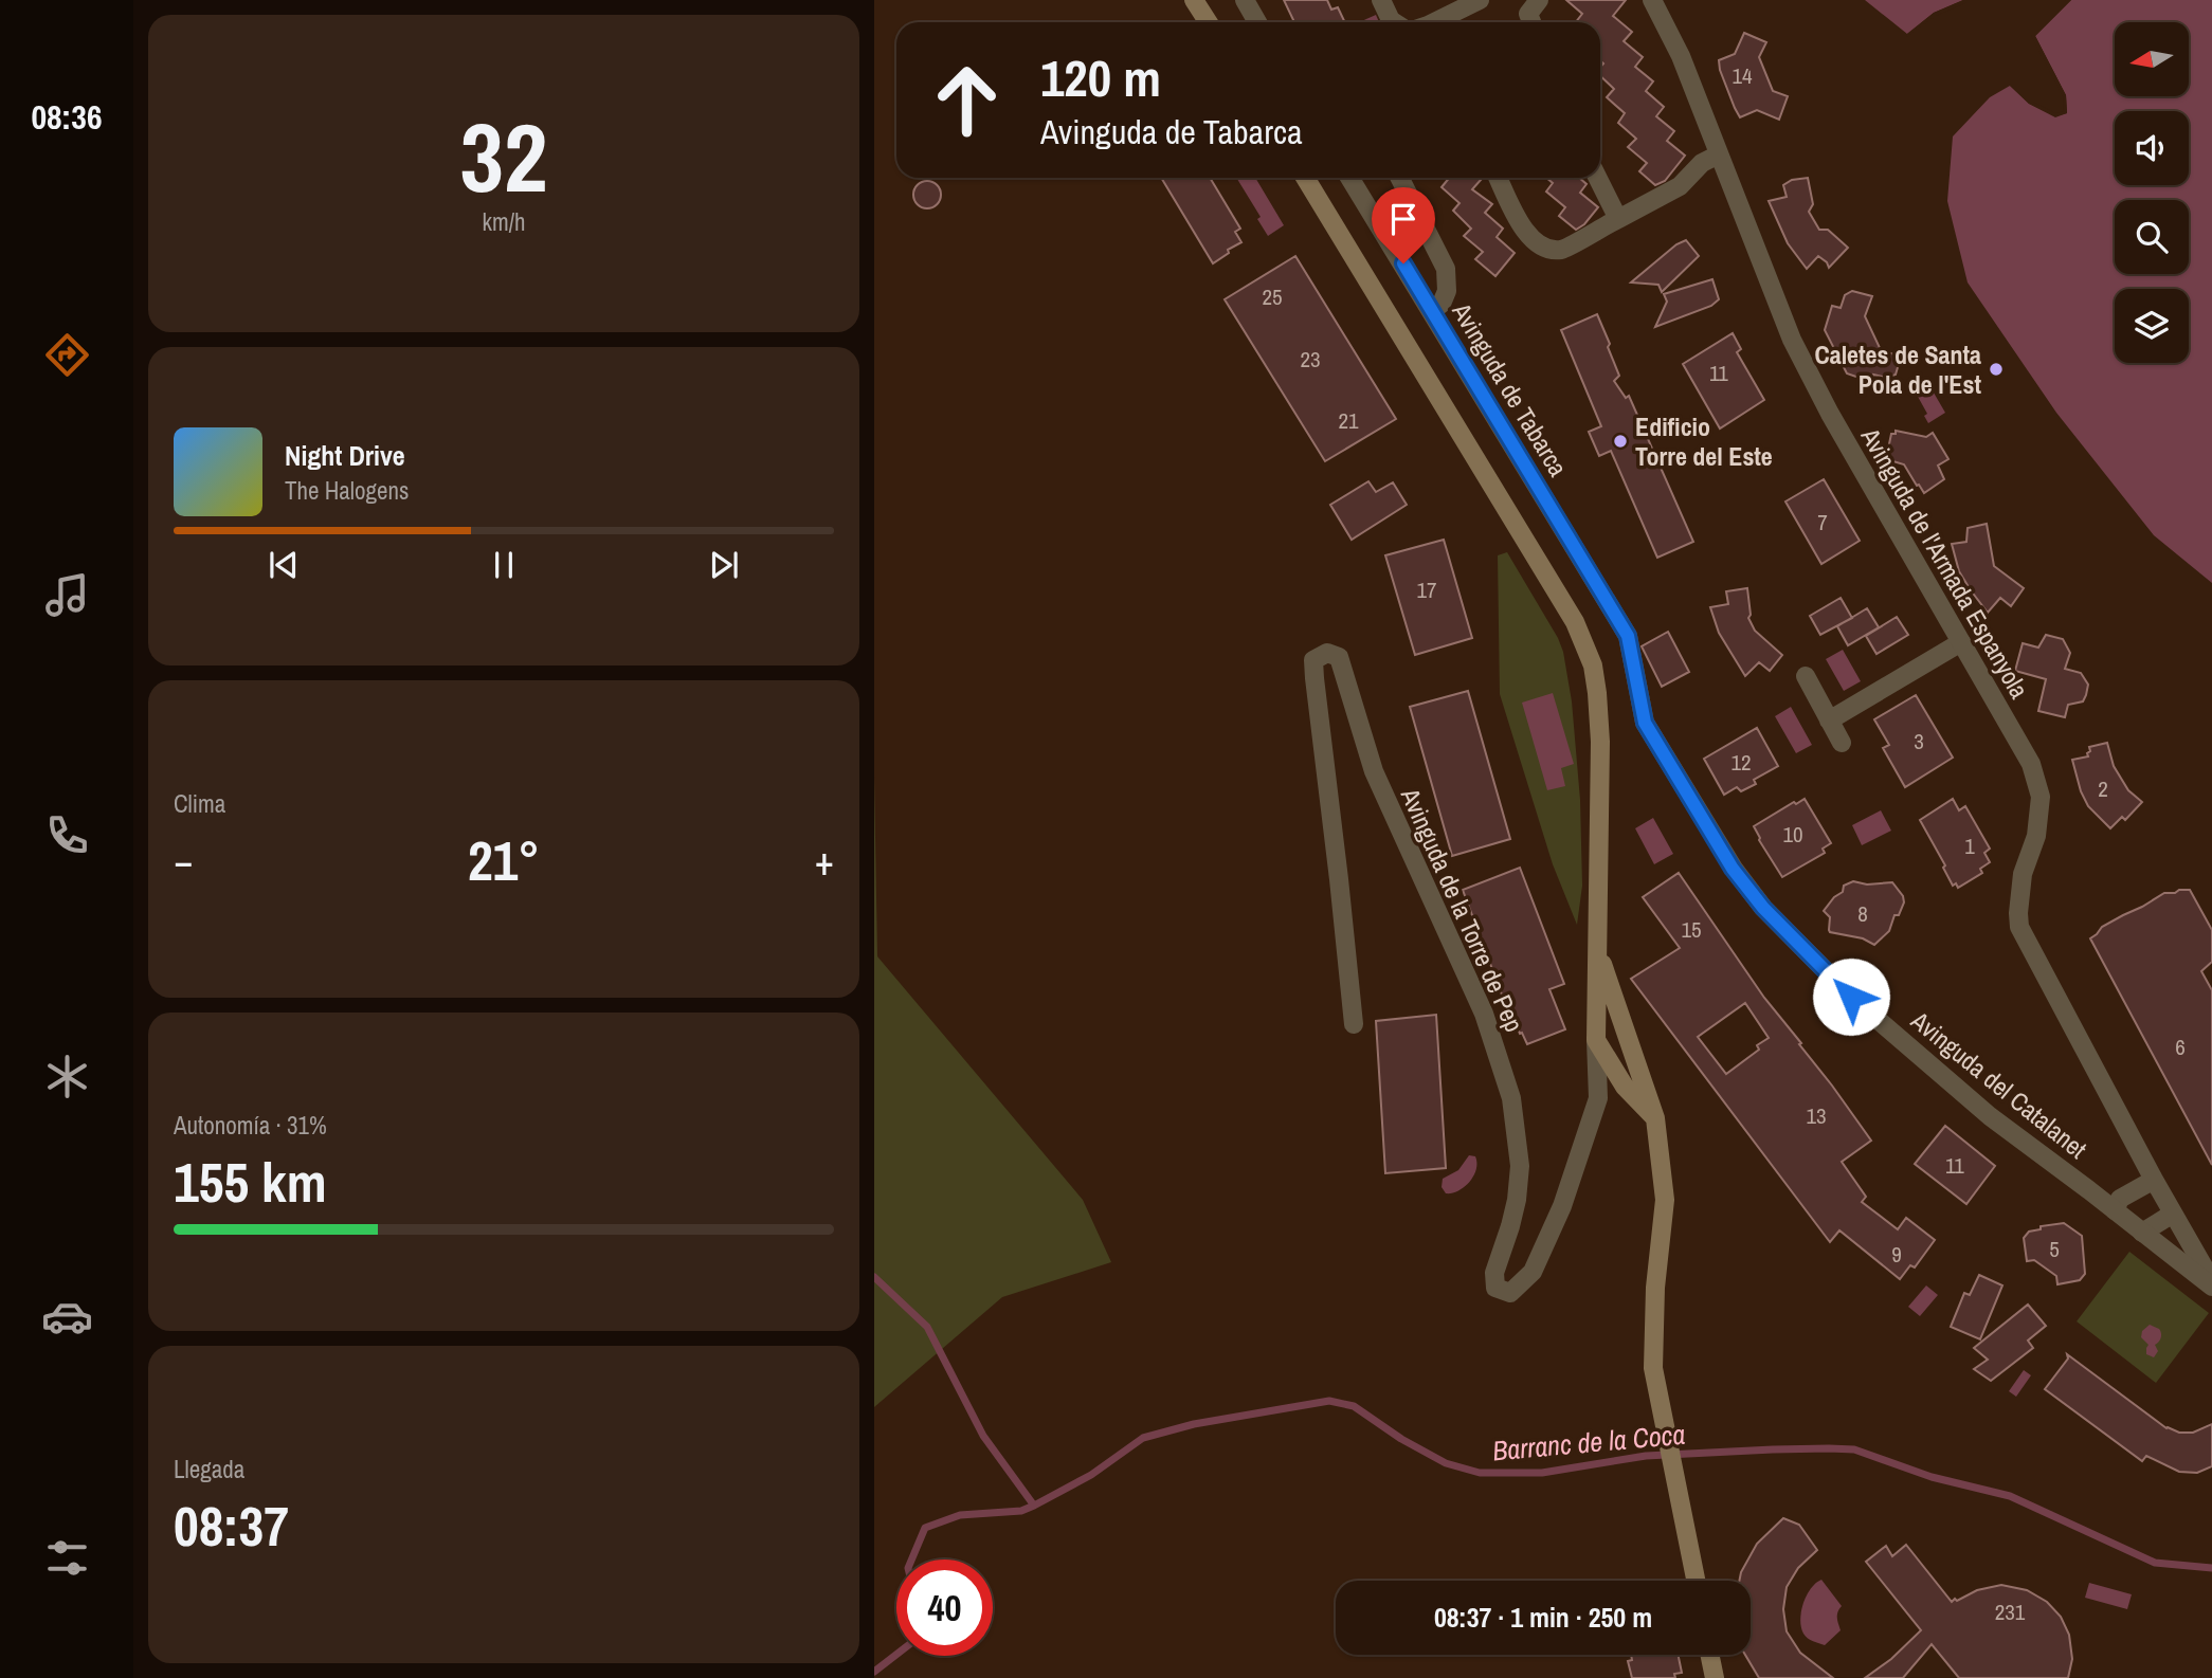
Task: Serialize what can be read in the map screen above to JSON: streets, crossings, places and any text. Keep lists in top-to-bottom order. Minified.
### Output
{"streets":{"street":["Avinguda de Tabarca","Avinguda de l'Armada Espanyola","Avinguda de la Torre de Pep","Avinguda del Catalanet"]},"crossings":[["Avinguda de Tabarca","Avinguda del Catalanet"],["Avinguda de l'Armada Espanyola","Avinguda del Catalanet"]],"water":["Barranc de la Coca"],"places":["Caletes de Santa Pola de l'Est","Edificio Torre del Este"],"house_numbers":["14","25","23","11","21","7","17","3","12","2","10","1","8","15","6","13","11","5","9","231"],"north":"left","page":{"tabs":"08:36","tile":[["32","km/h"],"Clima",["Autonomía · 31%","155 km"],["Llegada","08:37"]],"turn":["120 m","Avinguda de Tabarca"],"song":["Night Drive","The Halogens"],"heat":["−","21°","+"],"limit":"40","trip":"08:37 · 1 min · 250 m"}}
